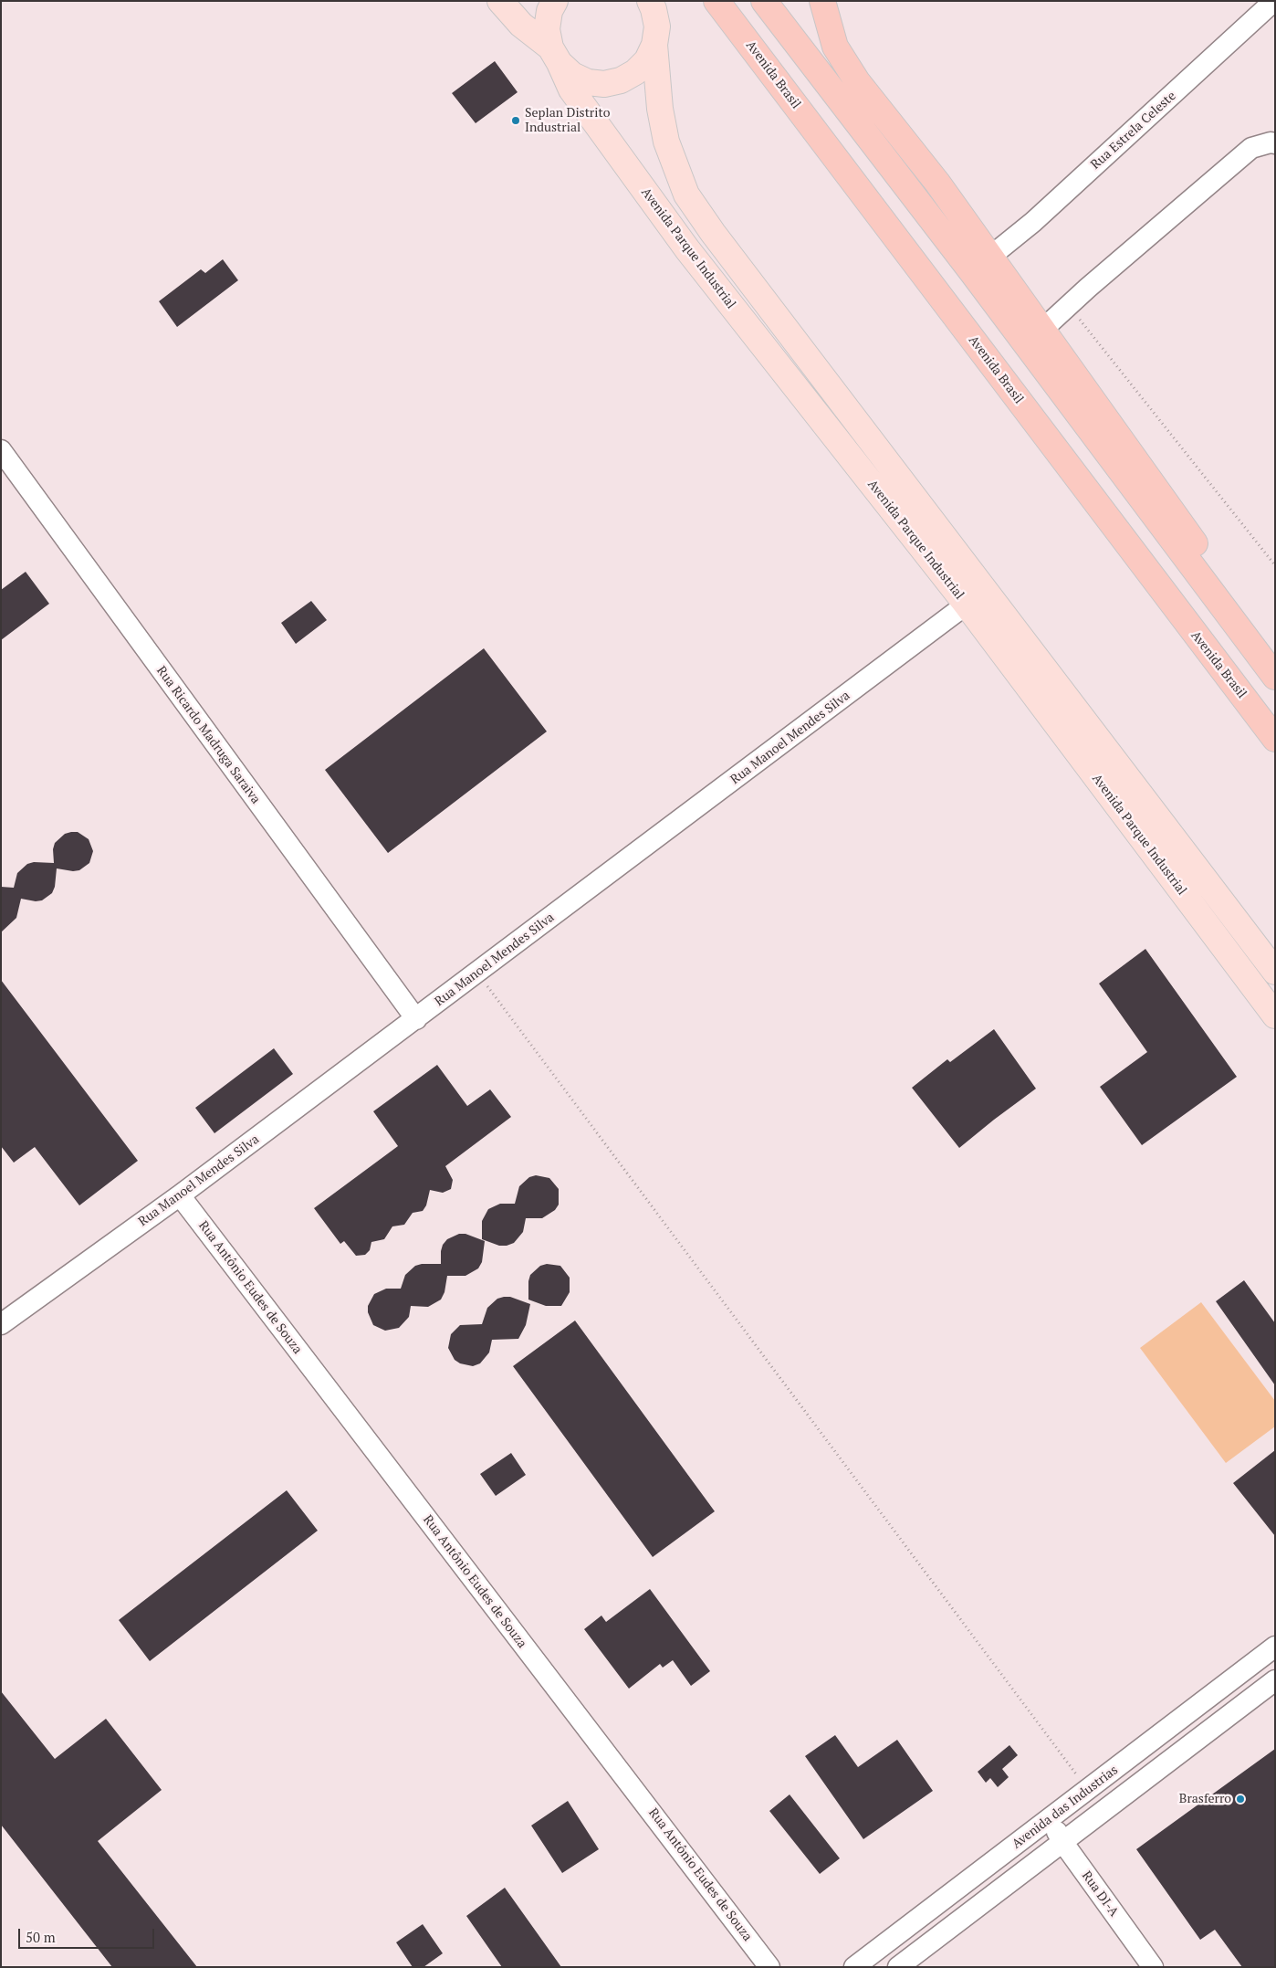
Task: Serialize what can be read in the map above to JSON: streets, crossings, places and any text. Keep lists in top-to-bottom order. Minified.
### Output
{"streets":{"highway":["Avenida Brasil"],"main road":["Avenida Parque Industrial"],"street":["Rua Estrela Celeste","Rua Ricardo Madruga Saraiva","Rua Manoel Mendes Silva","Rua Antônio Eudes de Souza","Avenida das Industrias","Rua DI-A"]},"crossings":[["Avenida Parque Industrial","Rua Manoel Mendes Silva"],["Rua Ricardo Madruga Saraiva","Rua Manoel Mendes Silva"],["Rua Manoel Mendes Silva","Rua Antônio Eudes de Souza"],["Avenida das Industrias","Rua DI-A"]],"places":["Seplan Distrito Industrial","Brasferro"],"scale_bar":"50 m"}
